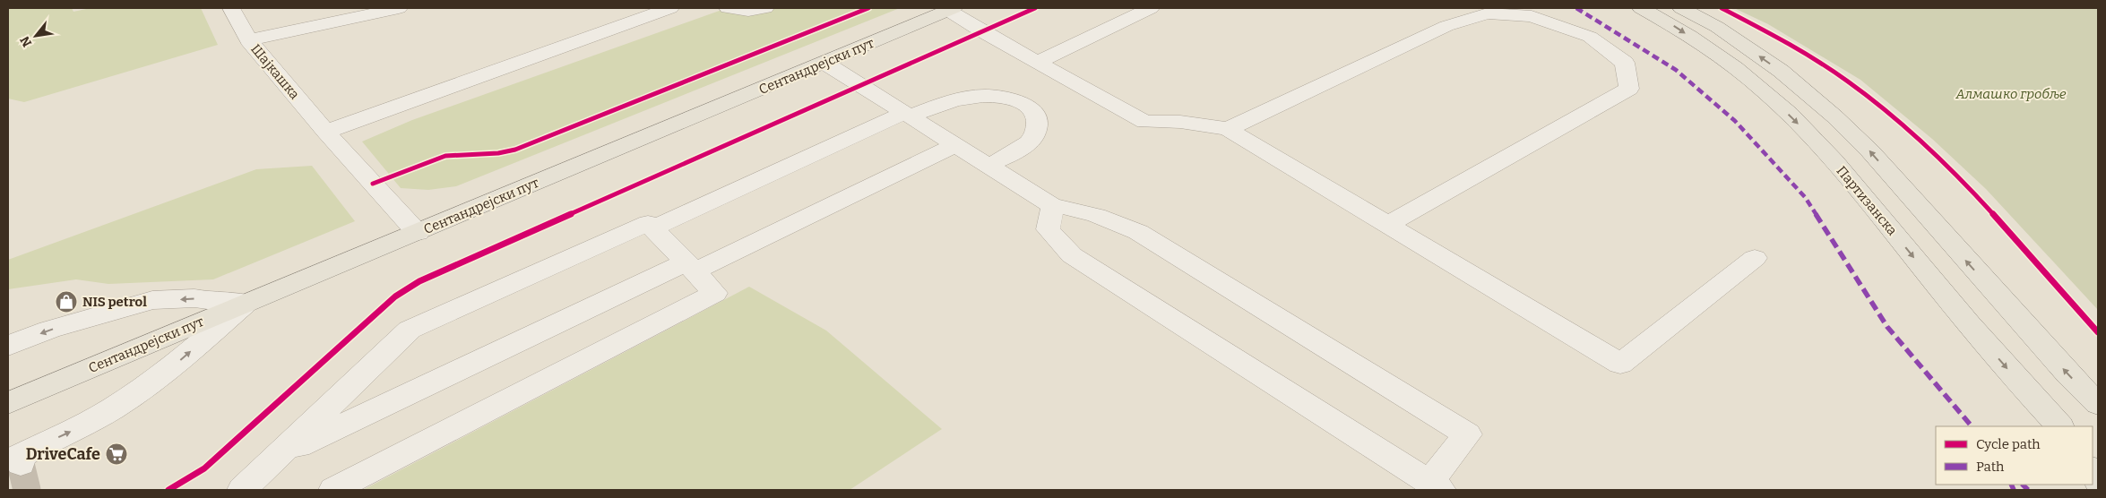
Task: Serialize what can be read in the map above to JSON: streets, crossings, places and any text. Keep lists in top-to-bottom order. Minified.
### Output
{"streets":{"main road":["Сентандрејски пут","Партизанска"],"street":["Шајкашка"]},"crossings":[["Сентандрејски пут","Шајкашка"]],"parks":["Алмашко гробље"],"places":{"shop":["NIS petrol"],"supermarket":["DriveCafe"]},"legend":["Cycle path","Path"],"north":"bottom left"}
